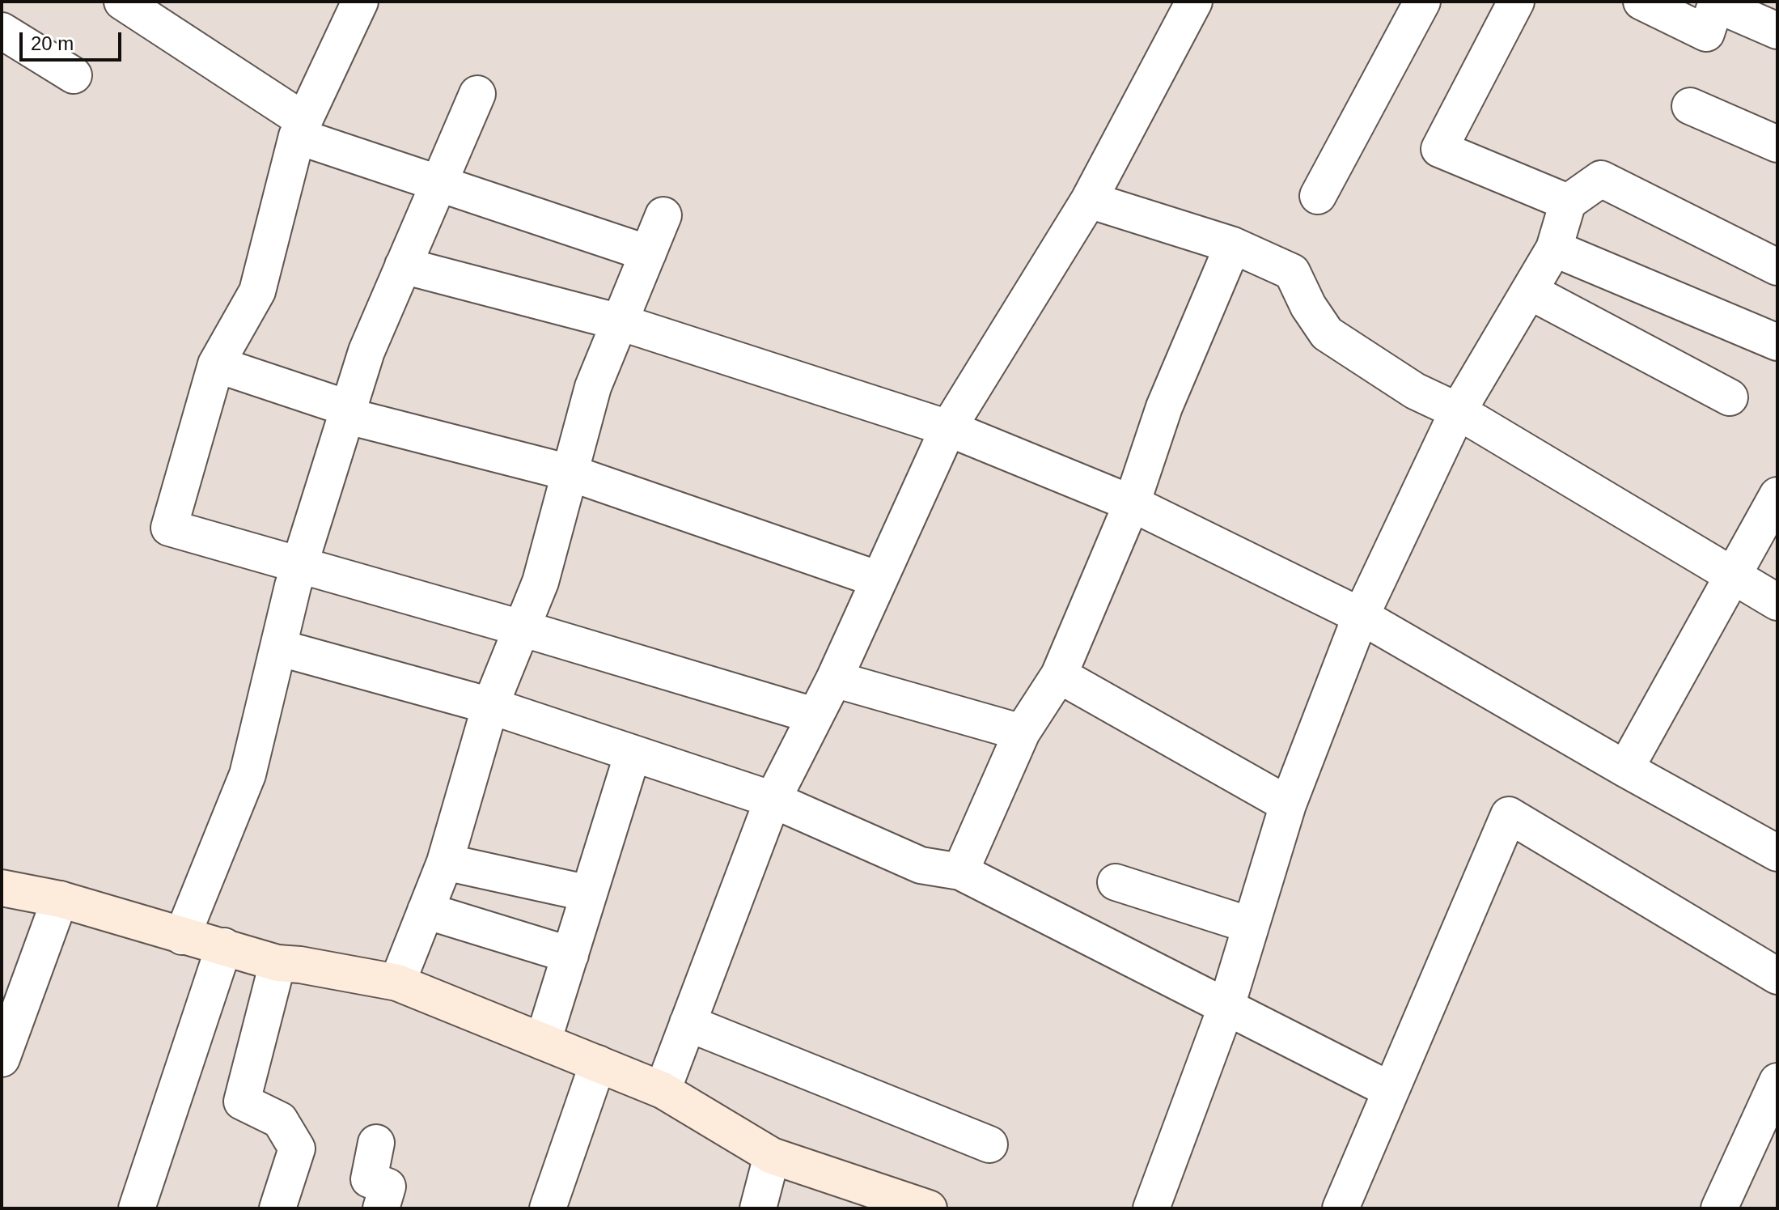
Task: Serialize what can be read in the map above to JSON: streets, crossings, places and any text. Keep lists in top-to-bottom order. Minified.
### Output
{"scale_bar":"20 m"}
